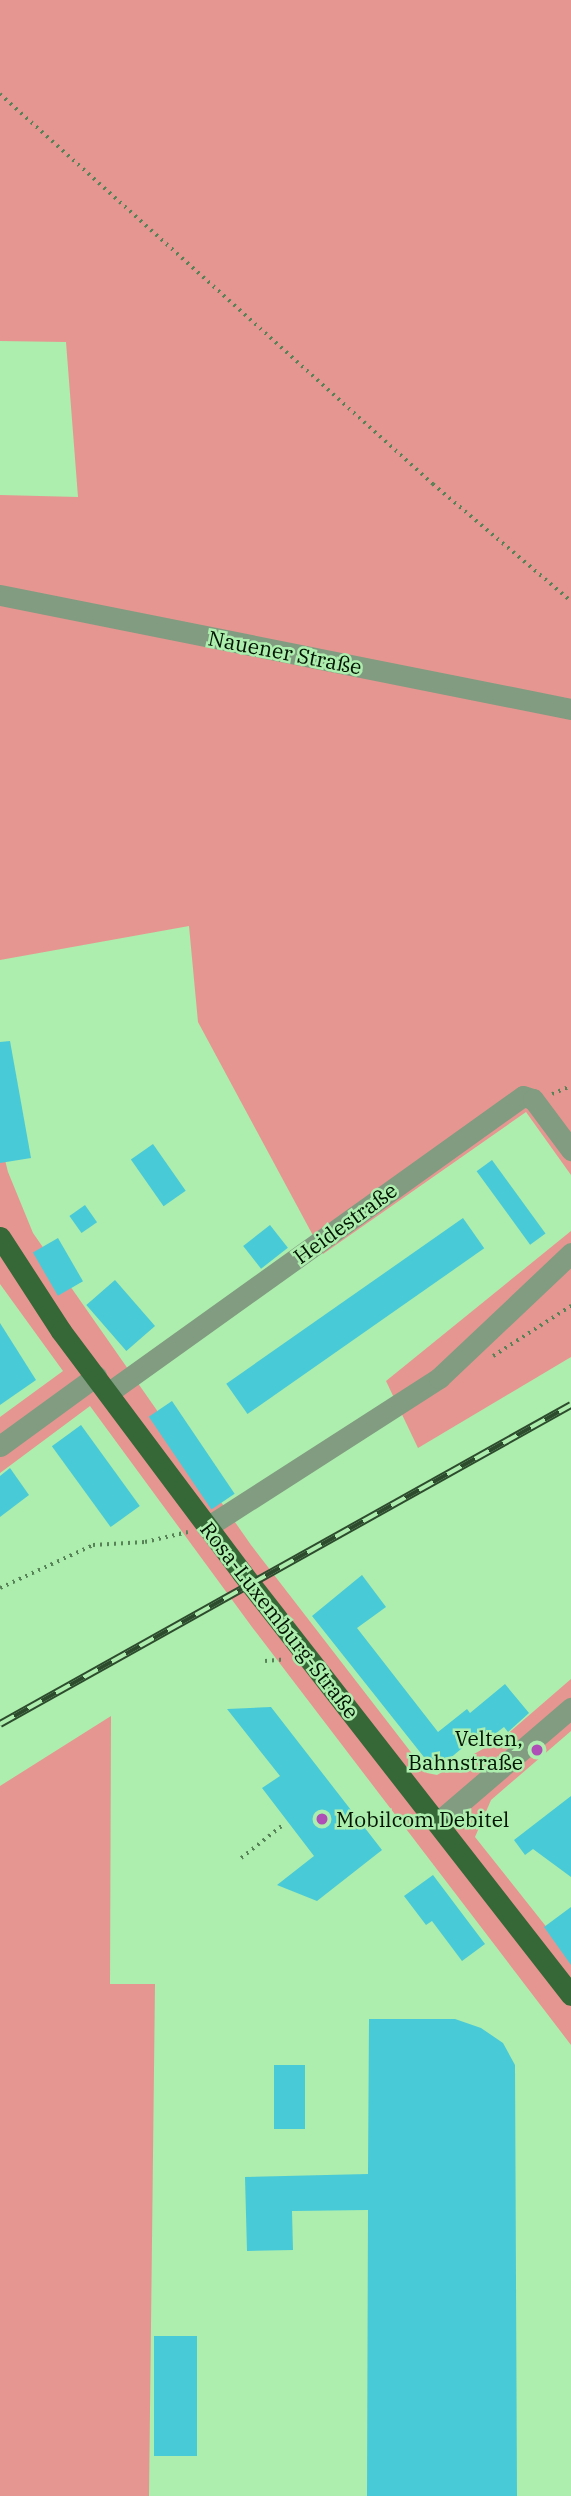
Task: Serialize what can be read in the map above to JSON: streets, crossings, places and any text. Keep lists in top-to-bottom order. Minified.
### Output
{"streets":{"main road":["Rosa-Luxemburg-Straße"],"street":["Nauener Straße","Heidestraße"]},"crossings":[["Heidestraße","Rosa-Luxemburg-Straße"]],"places":["Velten, Bahnstraße","Mobilcom Debitel"]}
